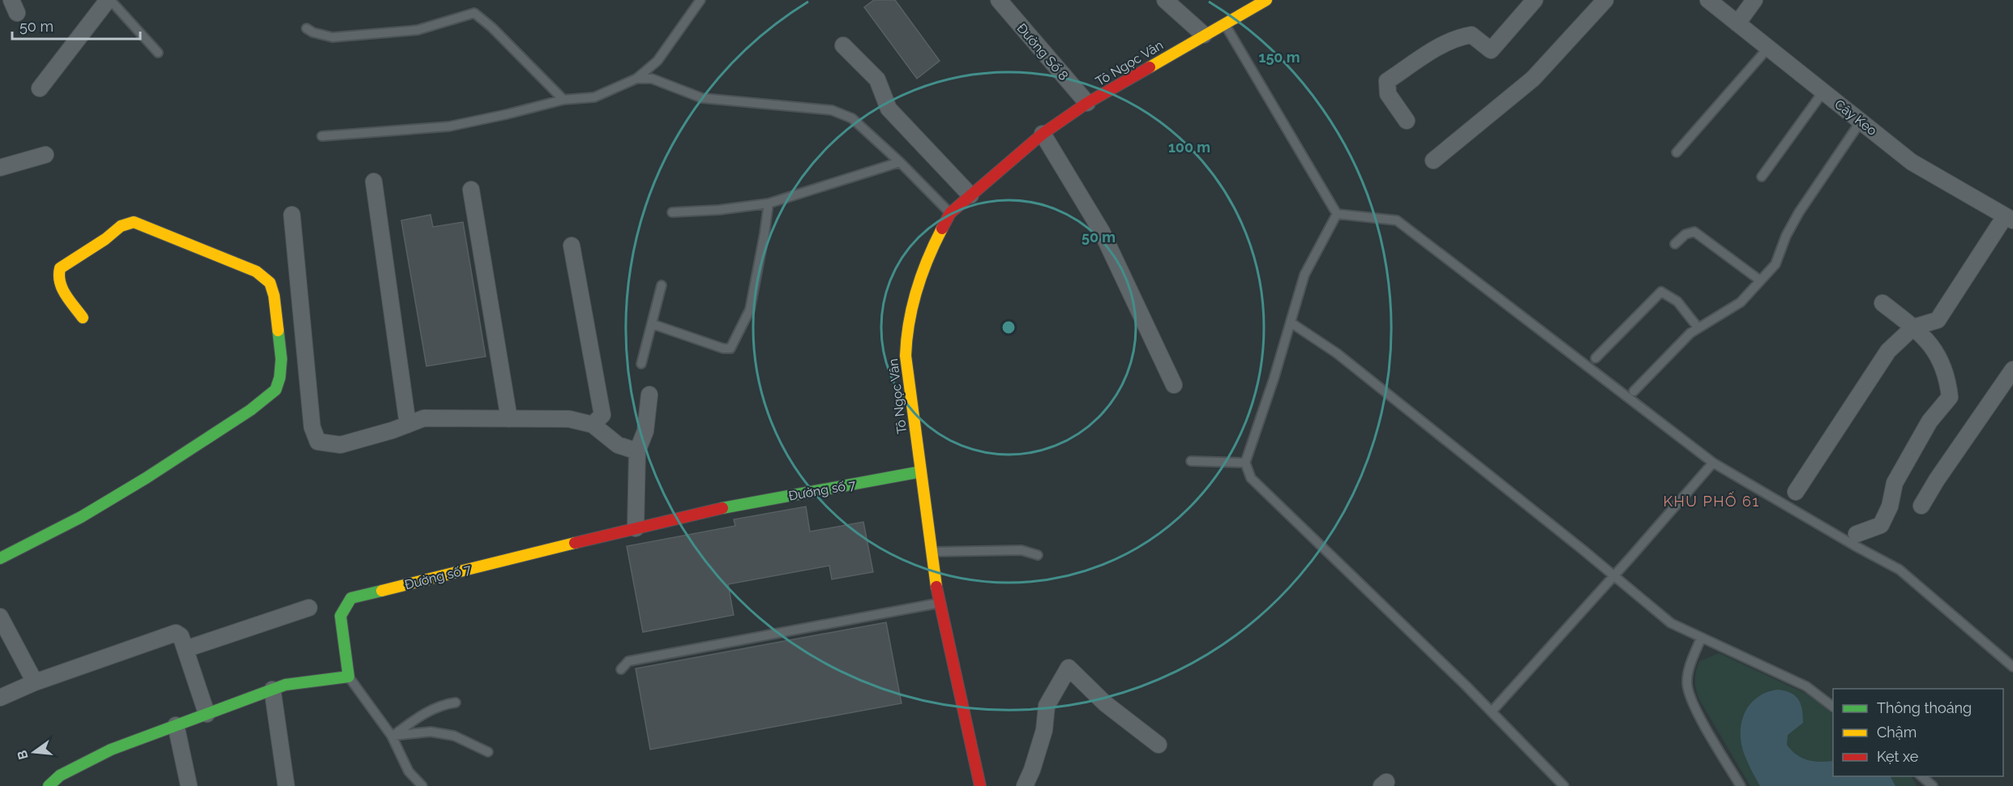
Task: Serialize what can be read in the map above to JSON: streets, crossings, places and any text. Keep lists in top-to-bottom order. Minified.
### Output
{"streets":{"street":["Đường Số 8","Tô Ngọc Vân","Cây Keo","Đường số 7"]},"crossings":[["Đường Số 8","Tô Ngọc Vân"],["Tô Ngọc Vân","Đường số 7"]],"districts":["KHU PHỐ 61"],"legend":["Thông thoáng","Chậm","Kẹt xe"],"scale_bar":"50 m","north":"left","rings":["150 m","100 m","50 m"]}
